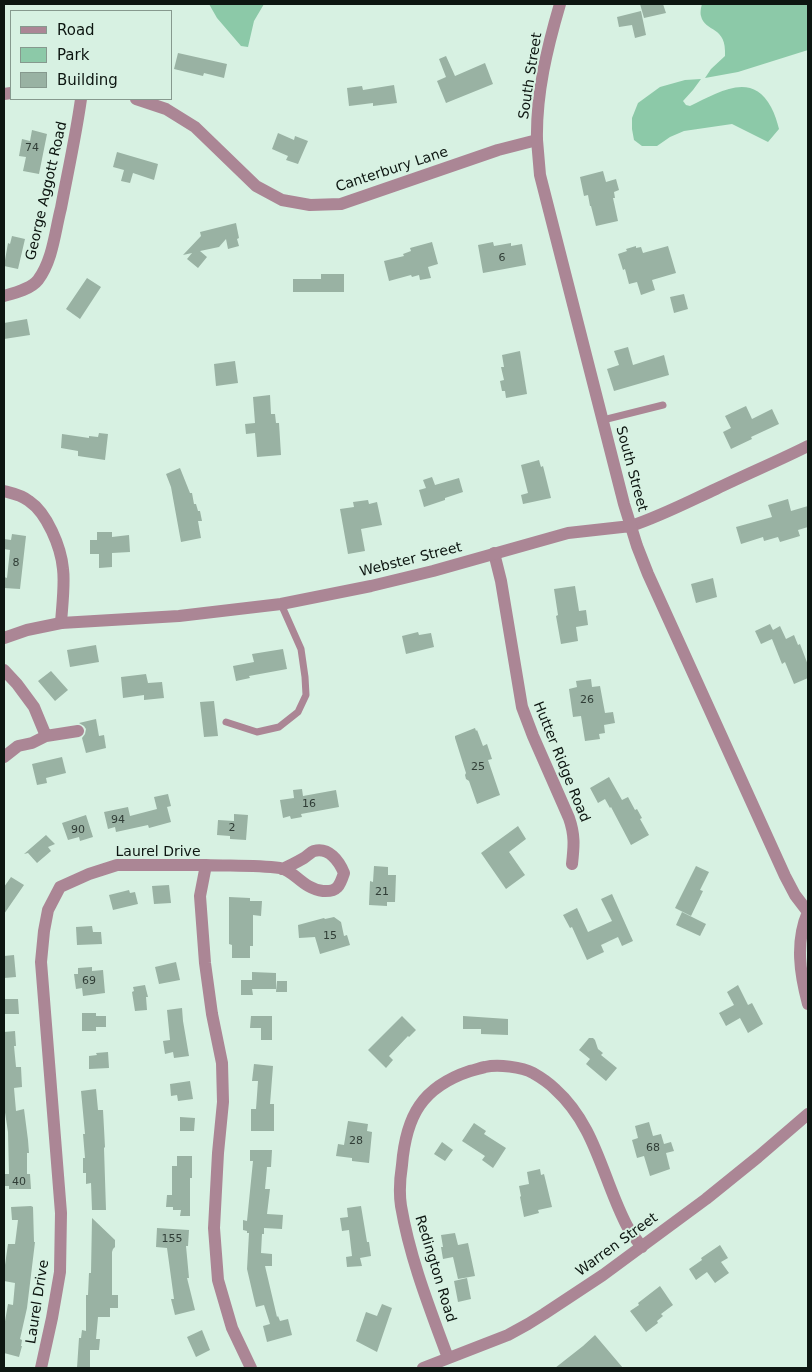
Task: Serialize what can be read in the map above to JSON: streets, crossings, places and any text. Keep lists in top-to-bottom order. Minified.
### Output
{"streets":{"street":["South Street","Canterbury Lane","George Aggott Road","Webster Street","Hutter Ridge Road","Laurel Drive","Warren Street","Redington Road"]},"crossings":[["South Street","Canterbury Lane"],["South Street","Webster Street"],["Webster Street","Hutter Ridge Road"],["Warren Street","Redington Road"]],"house_numbers":["74","6","8","26","25","16","94","2","90","21","15","69","28","68","40","155"],"legend":["Road","Park","Building"]}
